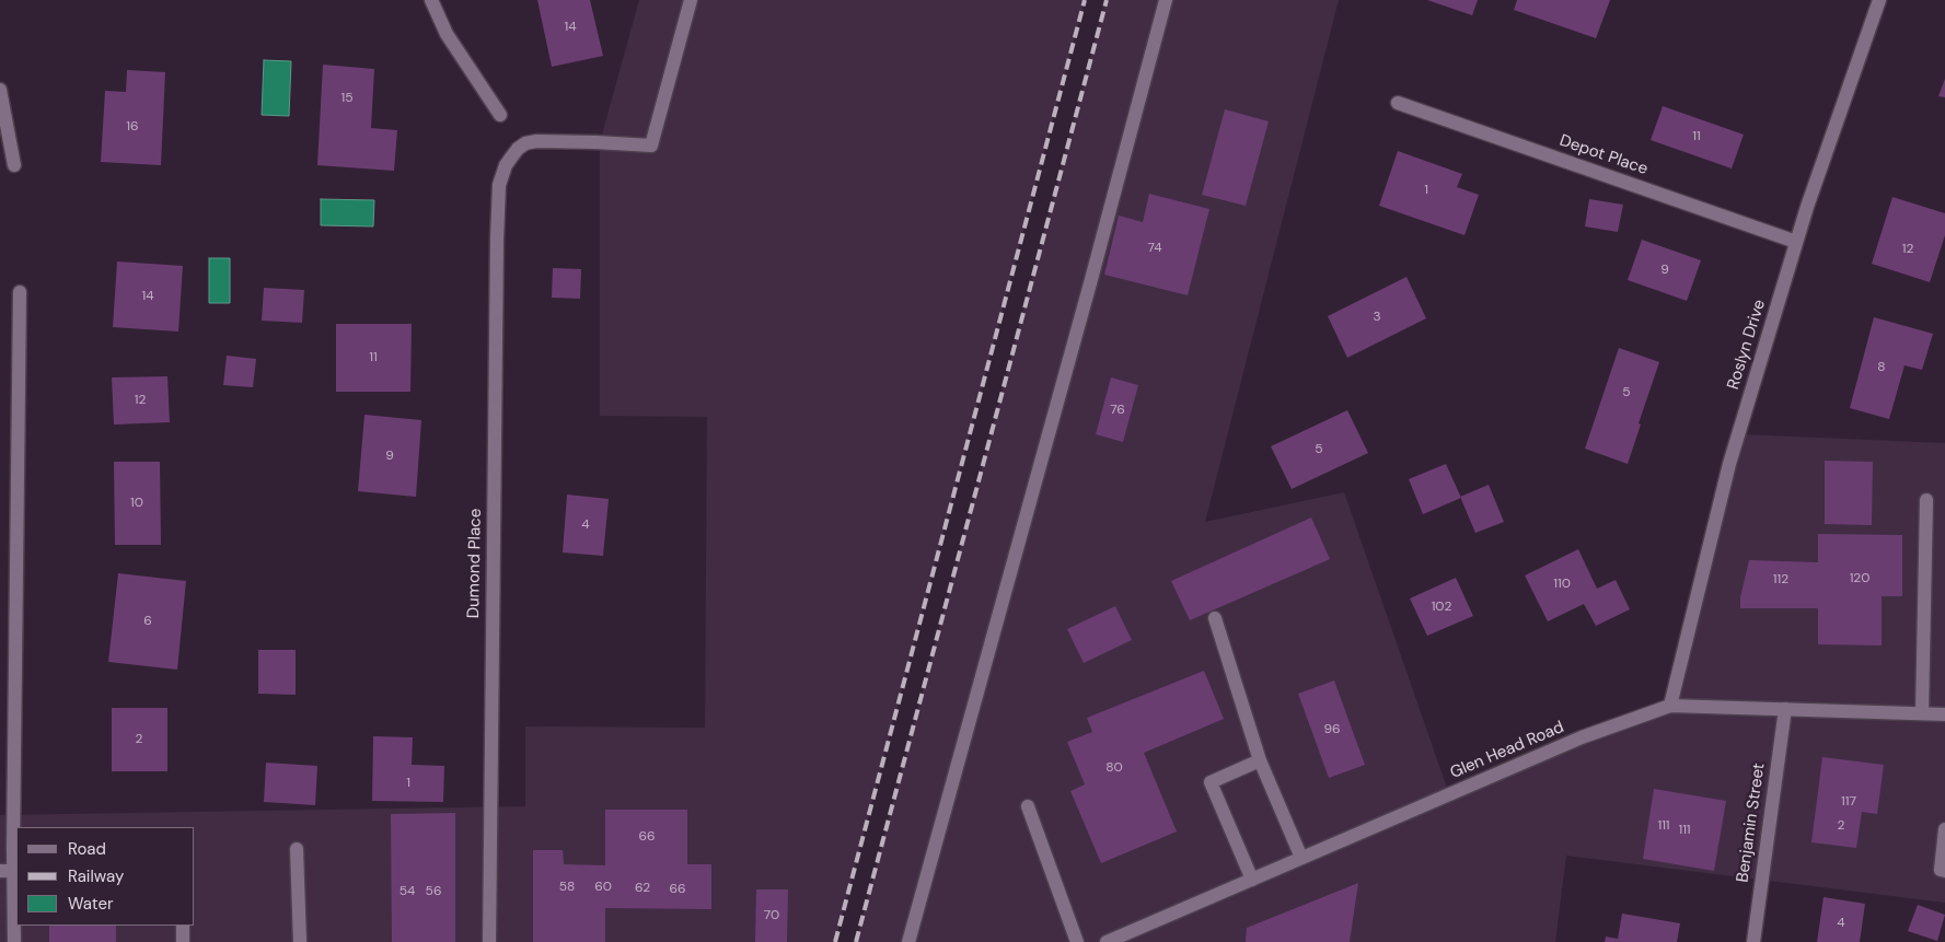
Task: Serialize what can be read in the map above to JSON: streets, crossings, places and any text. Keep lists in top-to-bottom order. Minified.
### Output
{"streets":{"street":["Depot Place","Roslyn Drive","Dumond Place","Glen Head Road","Benjamin Street"]},"crossings":[["Depot Place","Roslyn Drive"],["Roslyn Drive","Glen Head Road"],["Glen Head Road","Benjamin Street"]],"house_numbers":["14","15","16","11","1","74","12","9","14","3","11","8","5","12","76","5","9","10","4","120","112","110","102","6","96","2","80","1","117","111","2","111","66","58","60","62","66","54","56","70","4"],"legend":["Road","Railway","Water"]}
